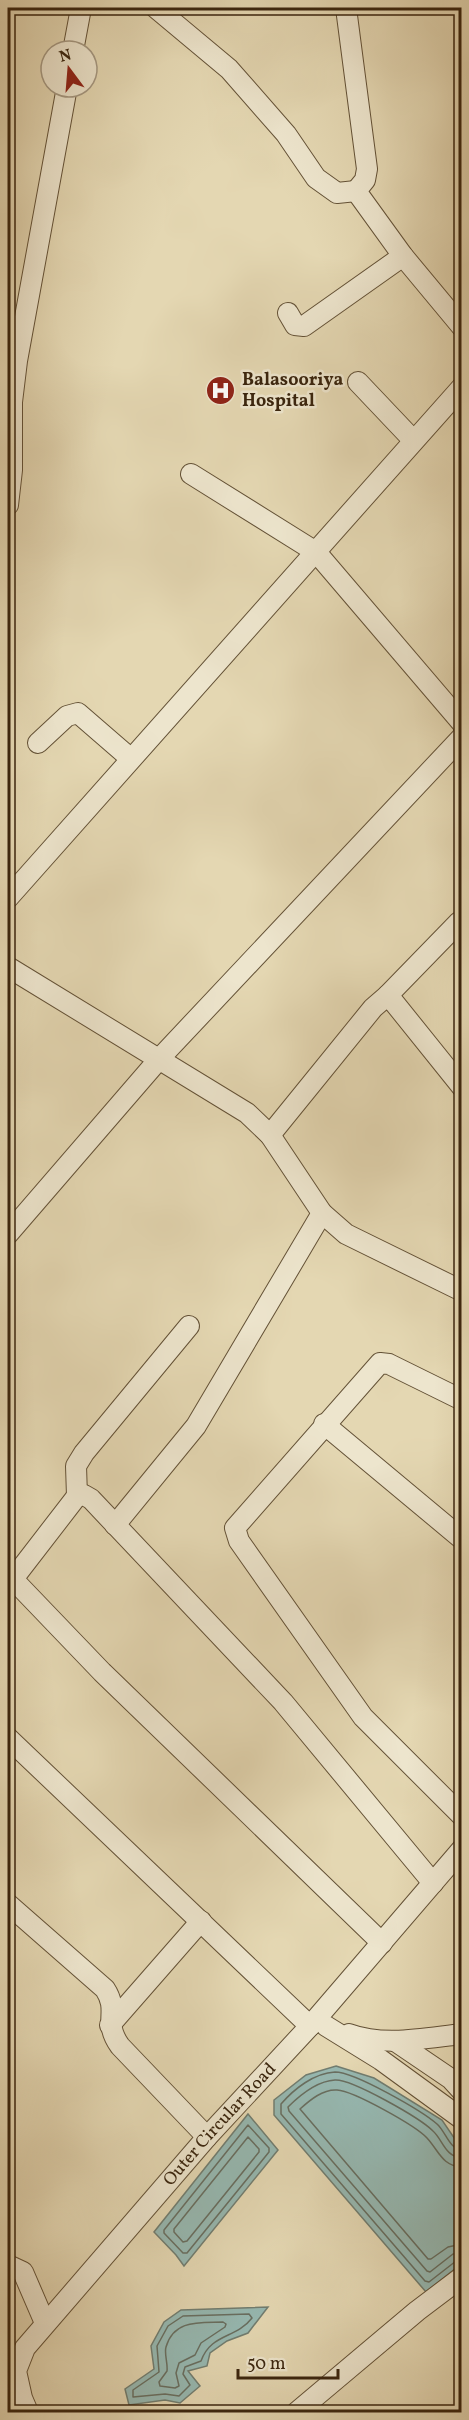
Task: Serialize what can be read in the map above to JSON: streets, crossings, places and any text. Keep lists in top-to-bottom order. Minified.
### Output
{"streets":{"street":["Outer Circular Road"]},"places":{"hospital":["Balasooriya Hospital"]},"scale_bar":"50 m","north":"top"}
